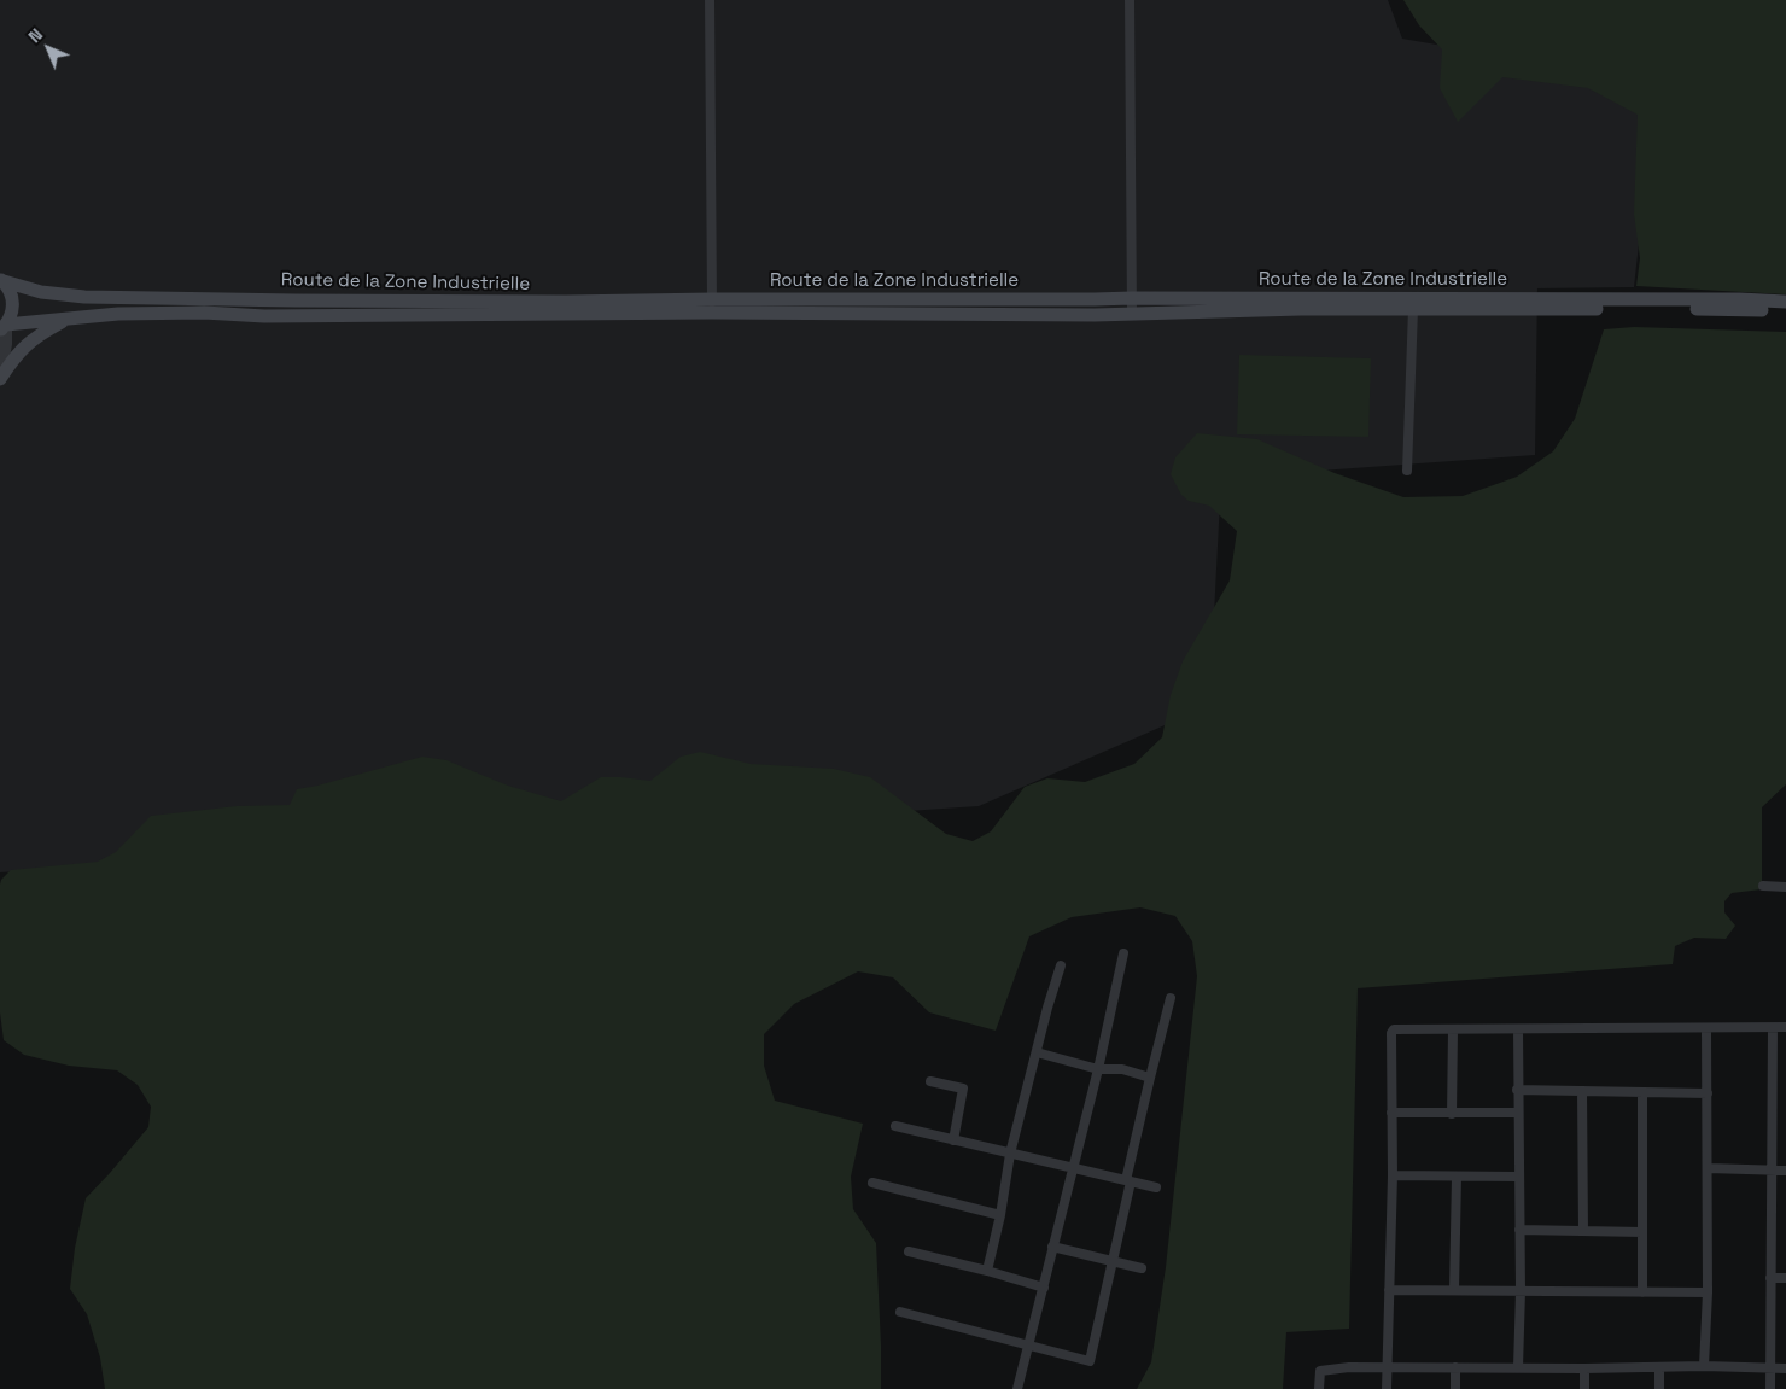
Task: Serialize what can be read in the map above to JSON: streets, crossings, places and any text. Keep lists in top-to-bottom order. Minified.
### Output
{"streets":{"main road":["Route de la Zone Industrielle"]},"north":"top left"}
